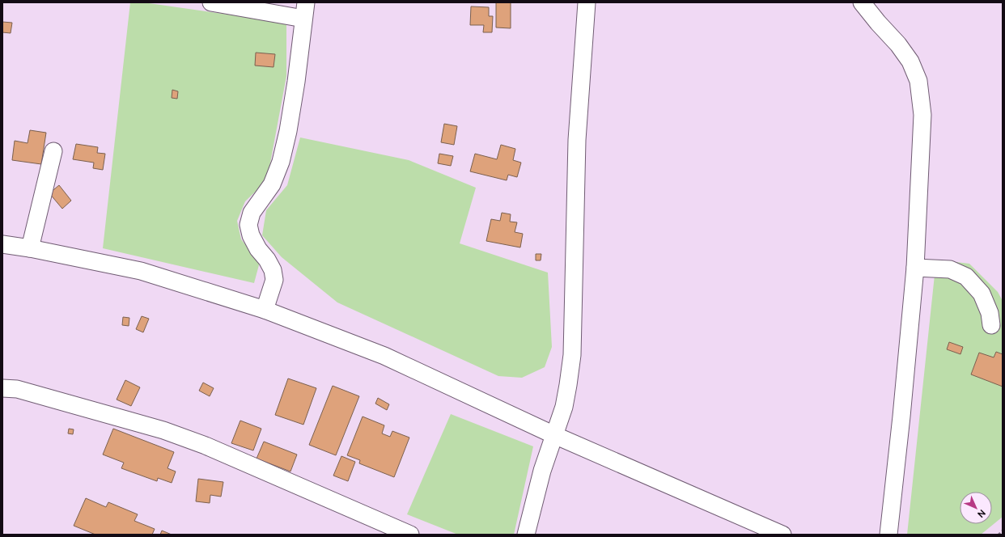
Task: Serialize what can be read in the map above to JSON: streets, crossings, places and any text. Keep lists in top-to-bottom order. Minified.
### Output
{"north":"bottom right"}
